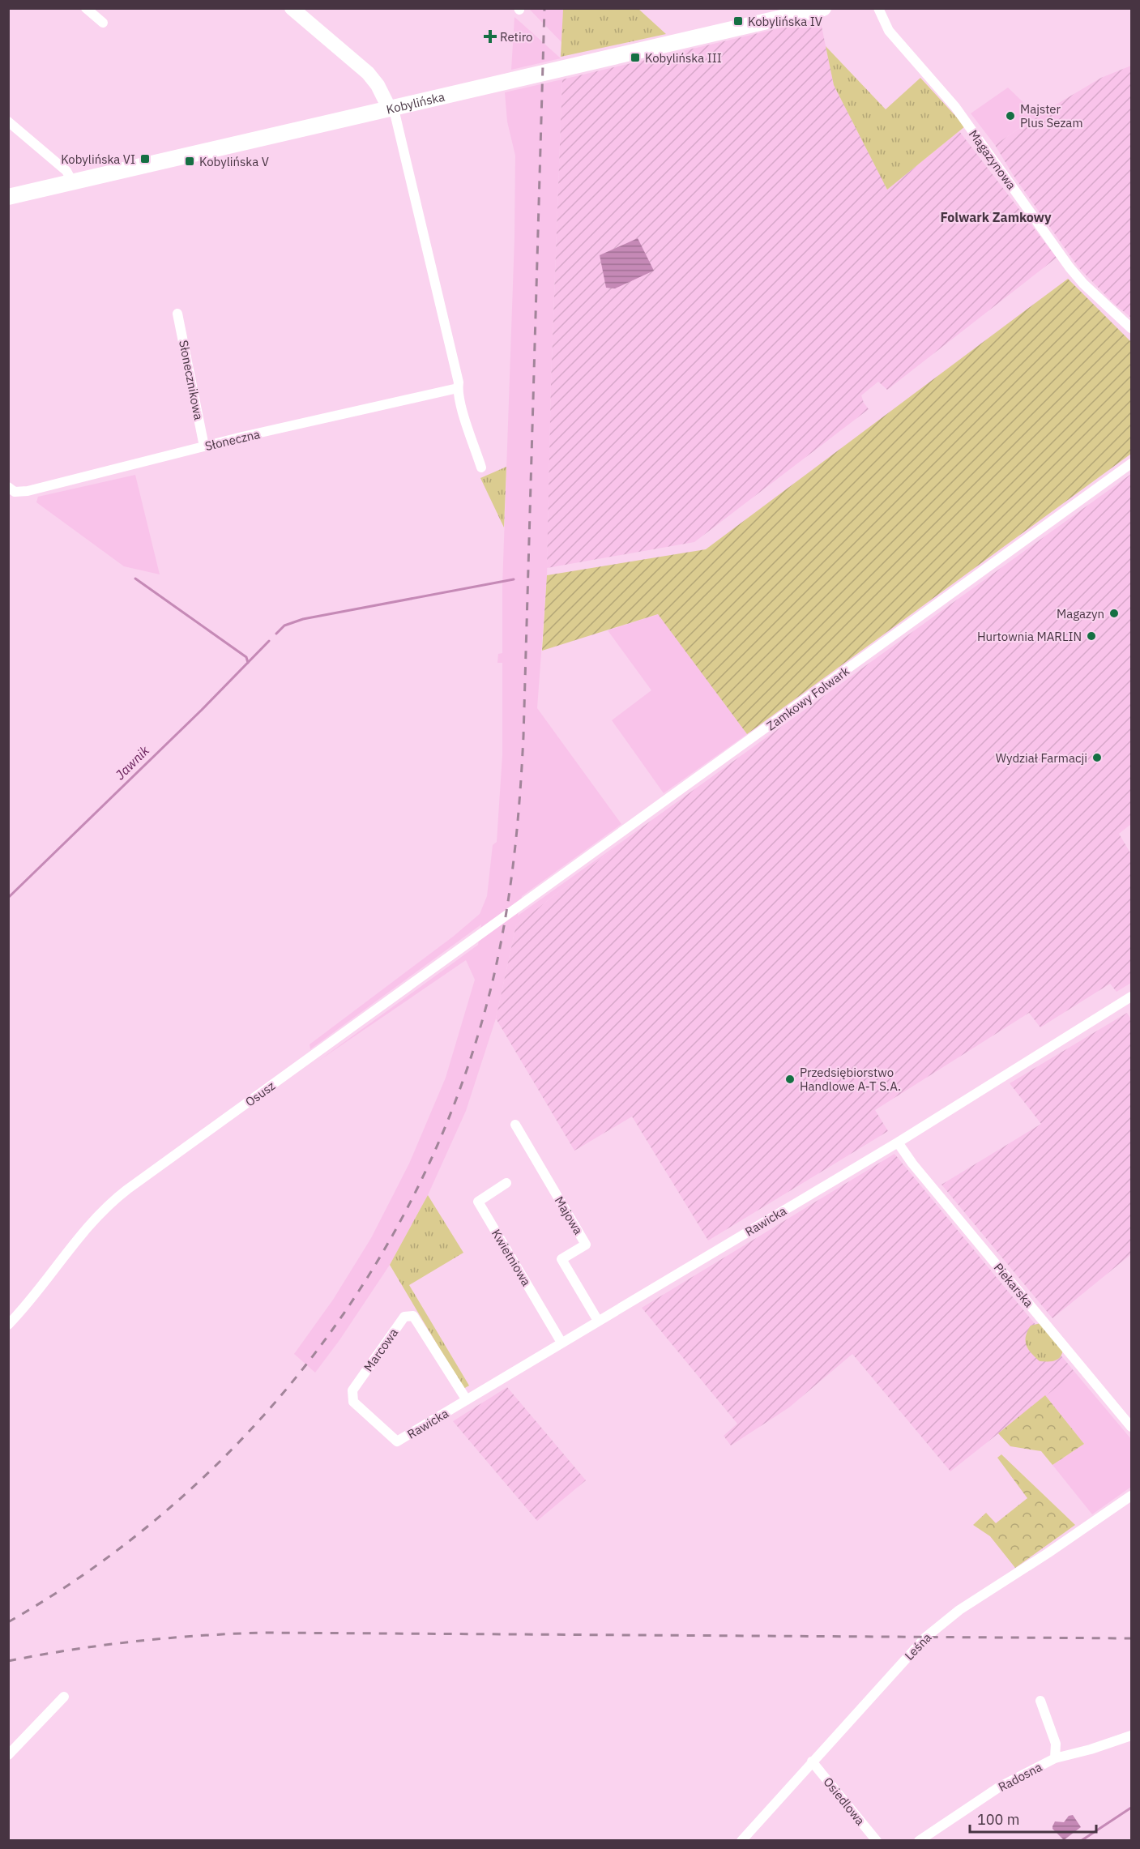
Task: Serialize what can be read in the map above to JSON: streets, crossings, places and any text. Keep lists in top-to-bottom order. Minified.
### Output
{"streets":{"main road":["Kobylińska"],"street":["Magazynowa","Słonecznikowa","Słoneczna","Zamkowy Folwark","Osusz","Majowa","Rawicka","Kwietniowa","Piekarska","Marcowa","Leśna","Radosna","Osiedlowa"]},"crossings":[["Słonecznikowa","Słoneczna"],["Zamkowy Folwark","Osusz"],["Majowa","Rawicka"],["Rawicka","Kwietniowa"],["Rawicka","Piekarska"],["Rawicka","Marcowa"],["Leśna","Osiedlowa"]],"districts":["Folwark Zamkowy"],"water":["Jawnik"],"places":{"transit":["Kobylińska IV","Kobylińska III","Kobylińska VI","Kobylińska V"],"health":["Retiro"],"other":["Majster Plus Sezam","Magazyn","Hurtownia MARLIN","Wydział Farmacji","Przedsiębiorstwo Handlowe A-T S.A."]},"scale_bar":"100 m"}
